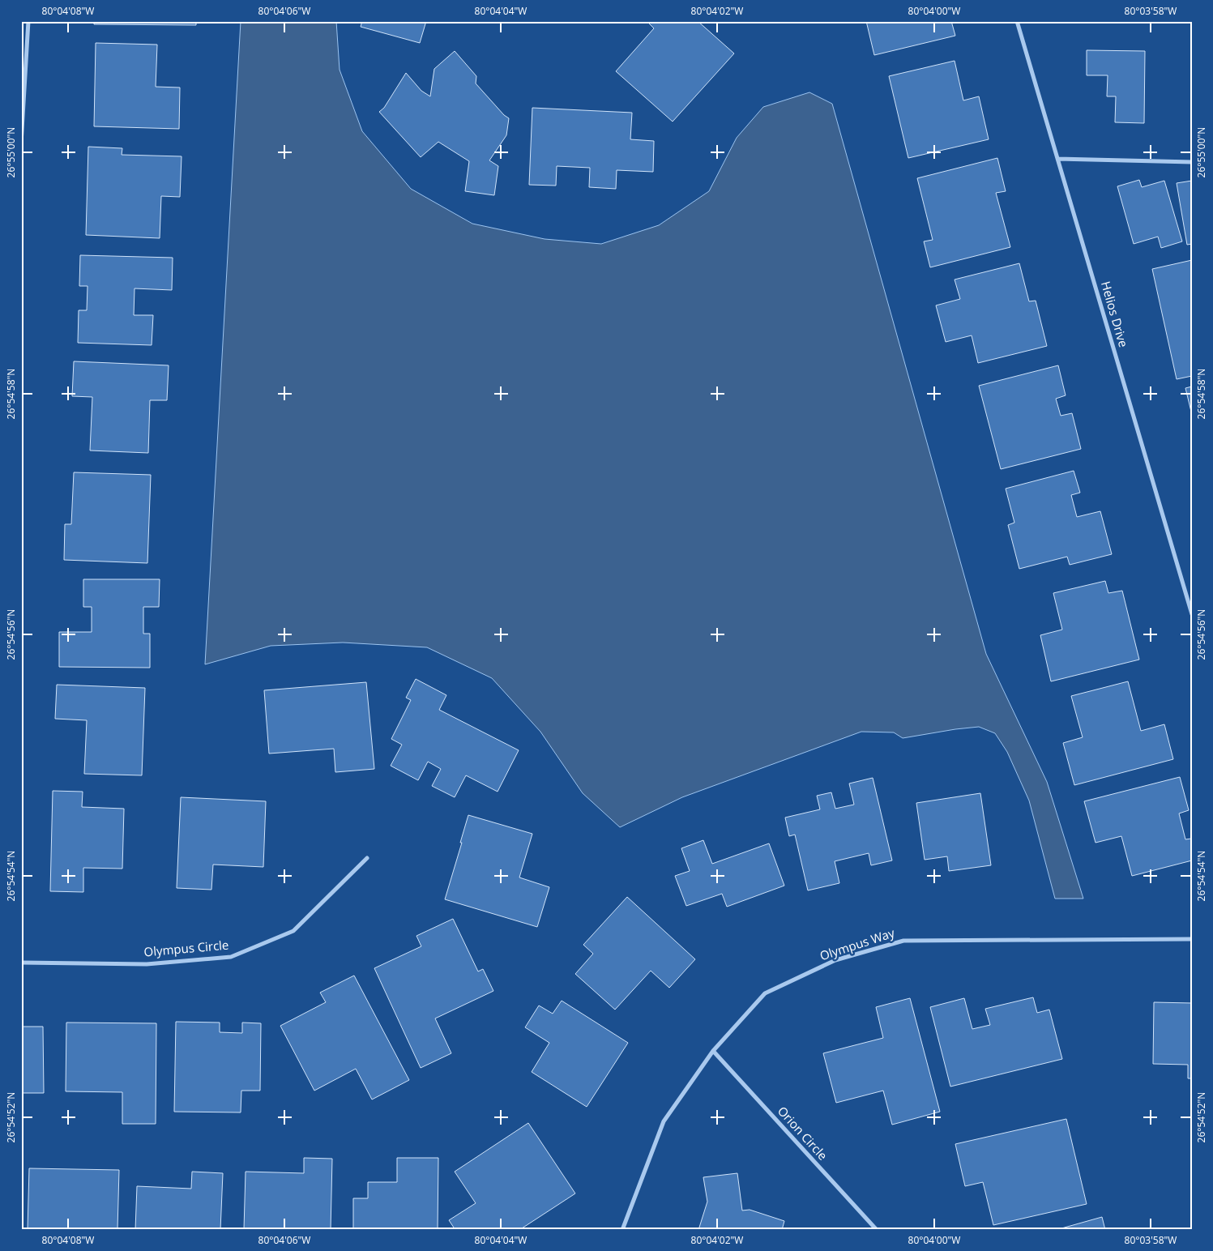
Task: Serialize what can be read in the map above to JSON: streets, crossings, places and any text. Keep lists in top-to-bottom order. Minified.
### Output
{"streets":{"street":["Helios Drive","Olympus Way","Olympus Circle","Orion Circle"]},"crossings":[["Olympus Way","Orion Circle"]],"coordinates":["80°04'08\"W","80°04'06\"W","80°04'04\"W","80°04'02\"W","80°04'00\"W","80°03'58\"W","26°55'00\"N","26°54'58\"N","26°54'56\"N","26°54'54\"N","26°54'52\"N"]}
